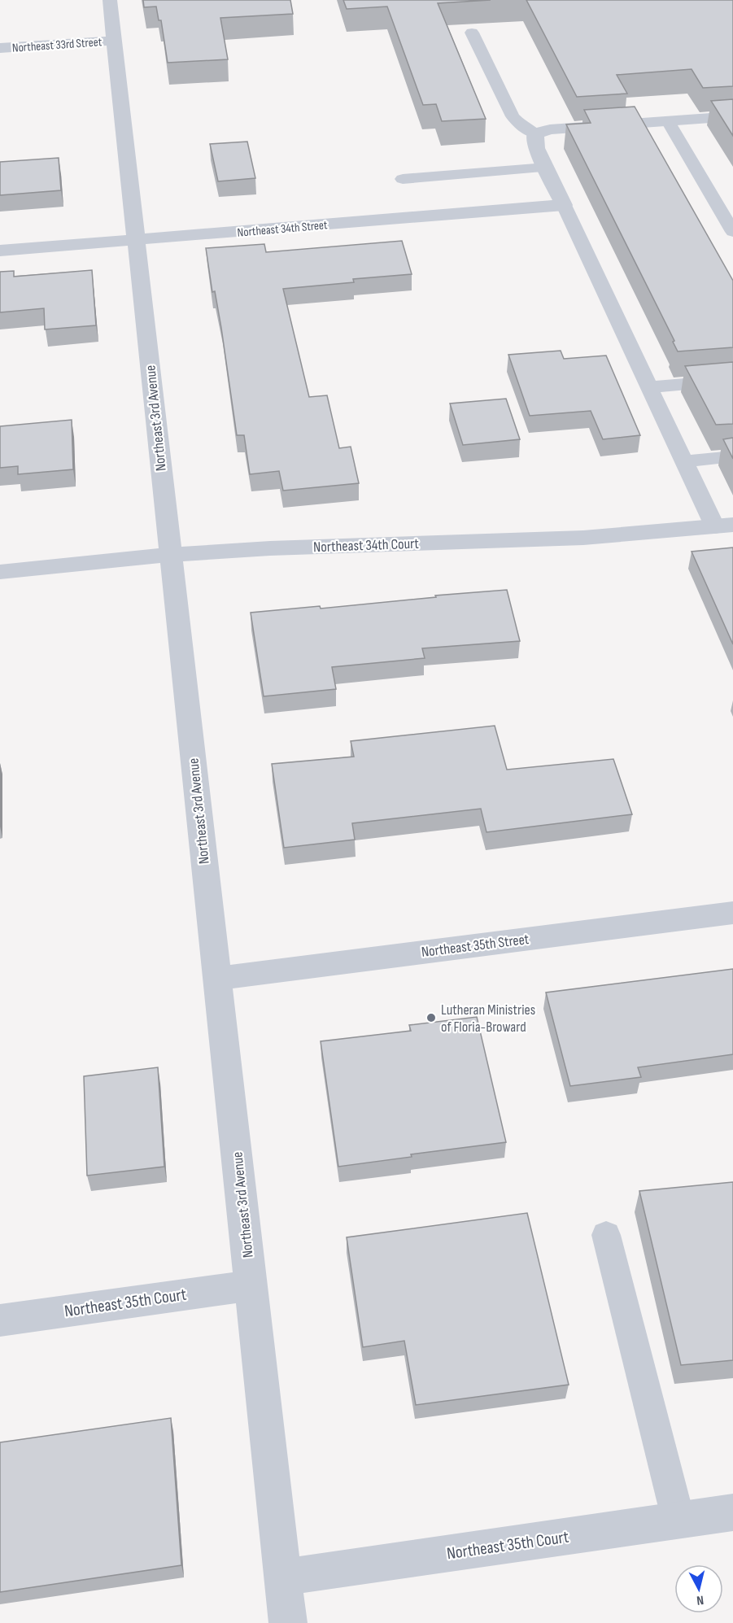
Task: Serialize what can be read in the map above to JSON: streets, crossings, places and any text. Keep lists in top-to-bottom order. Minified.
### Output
{"streets":{"street":["Northeast 33rd Street","Northeast 34th Street","Northeast 3rd Avenue","Northeast 34th Court","Northeast 35th Street","Northeast 35th Court"]},"crossings":[["Northeast 33rd Street","Northeast 3rd Avenue"],["Northeast 34th Street","Northeast 3rd Avenue"],["Northeast 3rd Avenue","Northeast 34th Court"],["Northeast 3rd Avenue","Northeast 35th Street"],["Northeast 3rd Avenue","Northeast 35th Court"]],"places":["Lutheran Ministries of Floria-Broward"],"north":"bottom"}
